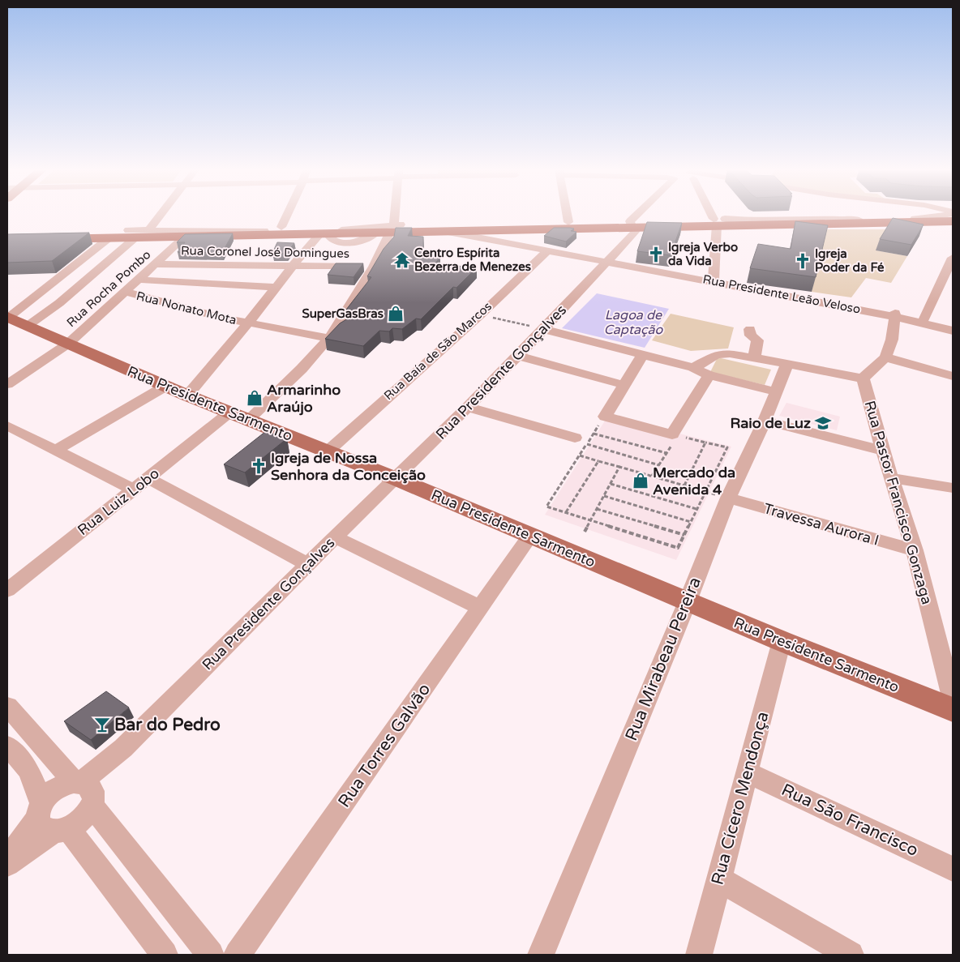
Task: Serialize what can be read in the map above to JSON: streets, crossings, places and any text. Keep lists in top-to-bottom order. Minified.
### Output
{"streets":{"main road":["Rua Presidente Sarmento"],"street":["Rua Coronel José Domingues","Rua Rocha Pombo","Rua Presidente Leão Veloso","Rua Nonato Mota","Rua Baía de São Marcos","Rua Presidente Gonçalves","Rua Luiz Lobo","Rua Pastor Francisco Gonzaga","Travessa Aurora I","Rua Mirabeau Pereira","Rua Torres Galvão","Rua Cícero Mendonça","Rua São Francisco"]},"crossings":[["Rua Coronel José Domingues","Rua Rocha Pombo"],["Rua Coronel José Domingues","Rua Luiz Lobo"],["Rua Rocha Pombo","Rua Nonato Mota"],["Rua Rocha Pombo","Rua Presidente Sarmento"],["Rua Presidente Leão Veloso","Rua Baía de São Marcos"],["Rua Presidente Leão Veloso","Rua Presidente Gonçalves"],["Rua Nonato Mota","Rua Luiz Lobo"],["Rua Baía de São Marcos","Rua Presidente Sarmento"],["Rua Presidente Gonçalves","Rua Presidente Sarmento"],["Rua Presidente Sarmento","Rua Luiz Lobo"],["Rua Presidente Sarmento","Rua Mirabeau Pereira"],["Rua Presidente Sarmento","Rua Torres Galvão"],["Rua Presidente Sarmento","Rua Cícero Mendonça"],["Rua Pastor Francisco Gonzaga","Travessa Aurora I"],["Travessa Aurora I","Rua Mirabeau Pereira"],["Rua Cícero Mendonça","Rua São Francisco"]],"water":["Lagoa de Captação"],"places":{"church":["Igreja Verbo da Vida","Igreja Poder da Fé","Igreja de Nossa Senhora da Conceição"],"temple":["Centro Espírita Bezerra de Menezes"],"shop":["SuperGasBras","Armarinho Araújo","Mercado da Avenida 4"],"school or university":["Raio de Luz"],"bar":["Bar do Pedro"]}}
